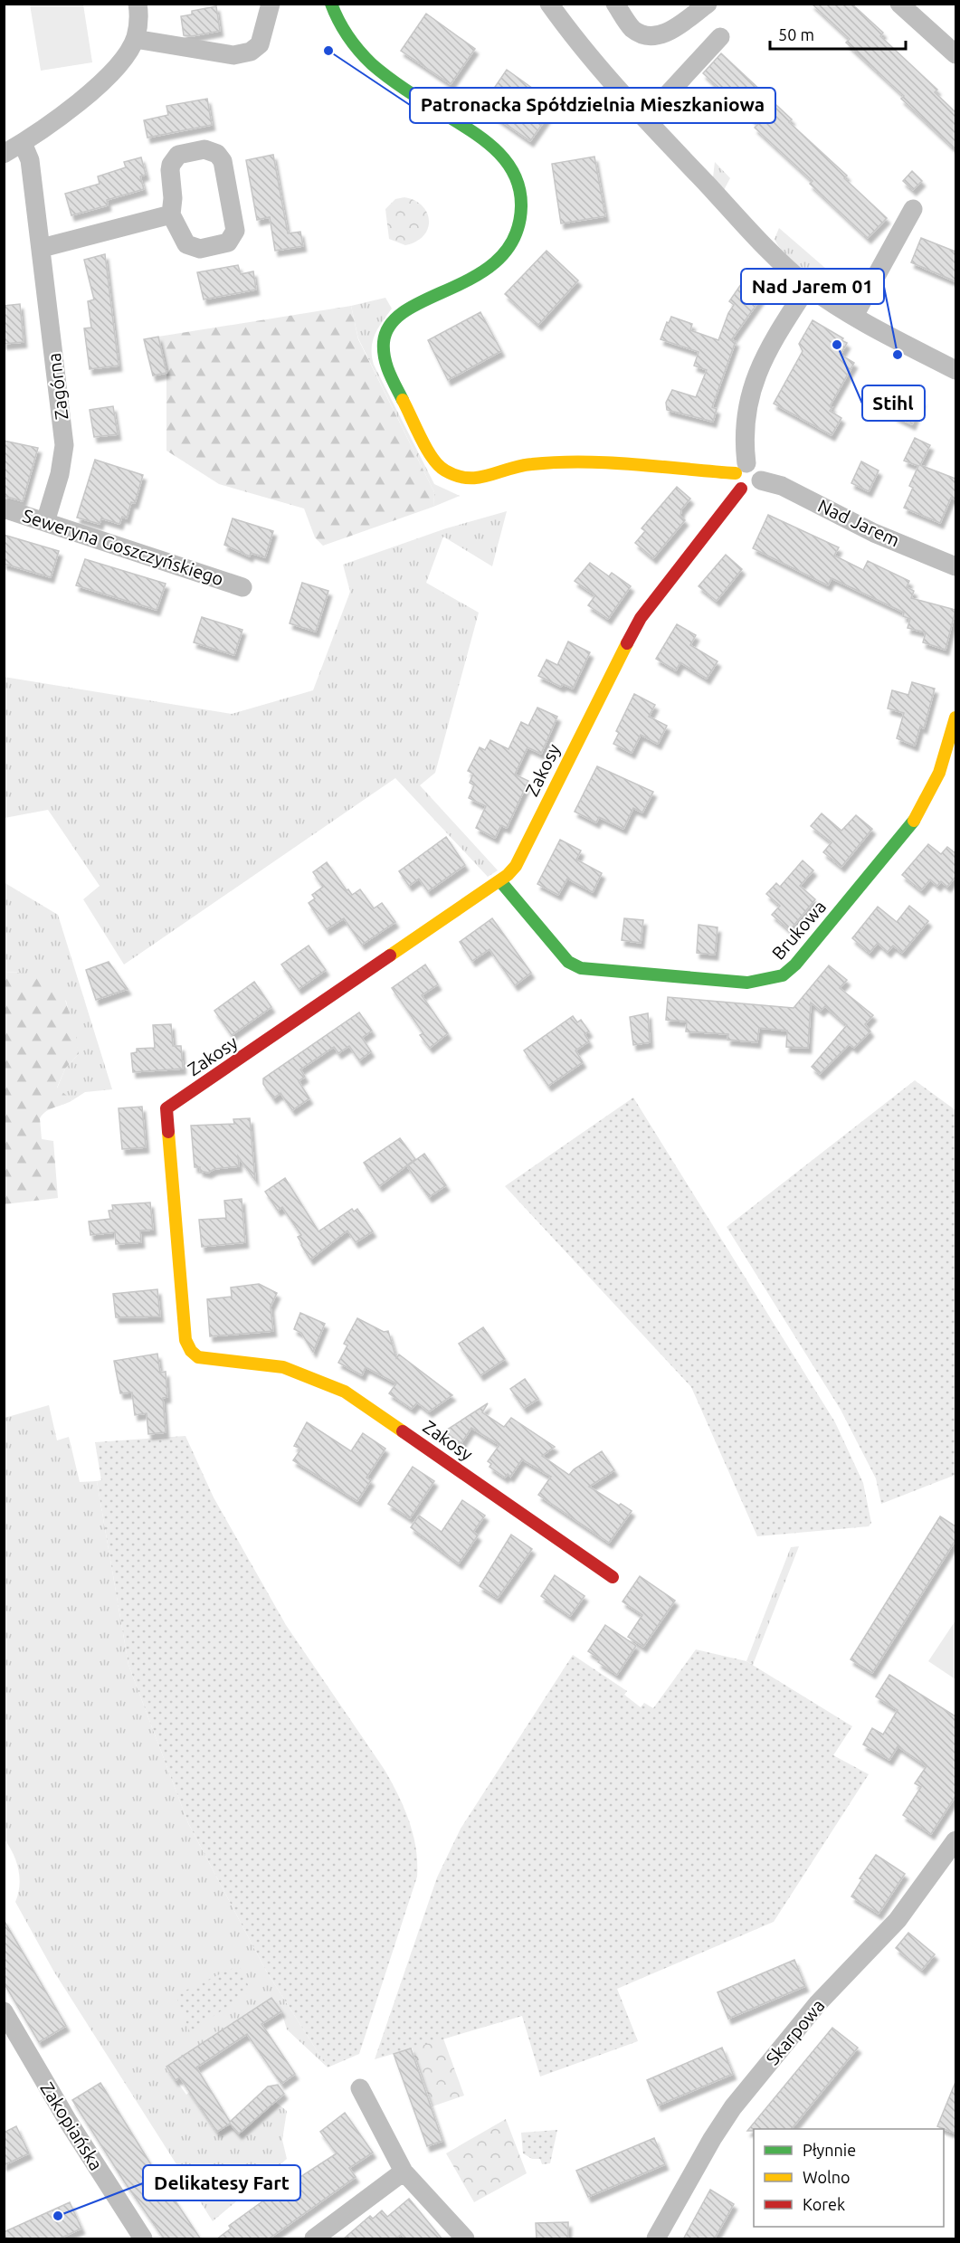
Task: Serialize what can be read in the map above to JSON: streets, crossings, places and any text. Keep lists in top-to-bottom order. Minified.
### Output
{"streets":{"street":["Zagórna","Nad Jarem","Seweryna Goszczyńskiego","Zakosy","Brukowa","Skarpowa","Zakopiańska"]},"crossings":[["Zagórna","Seweryna Goszczyńskiego"],["Nad Jarem","Zakosy"],["Zakosy","Brukowa"]],"places":["Patronacka Spółdzielnia Mieszkaniowa","Stihl","Nad Jarem 01","Delikatesy Fart"],"legend":["Płynnie","Wolno","Korek"],"scale_bar":"50 m"}
